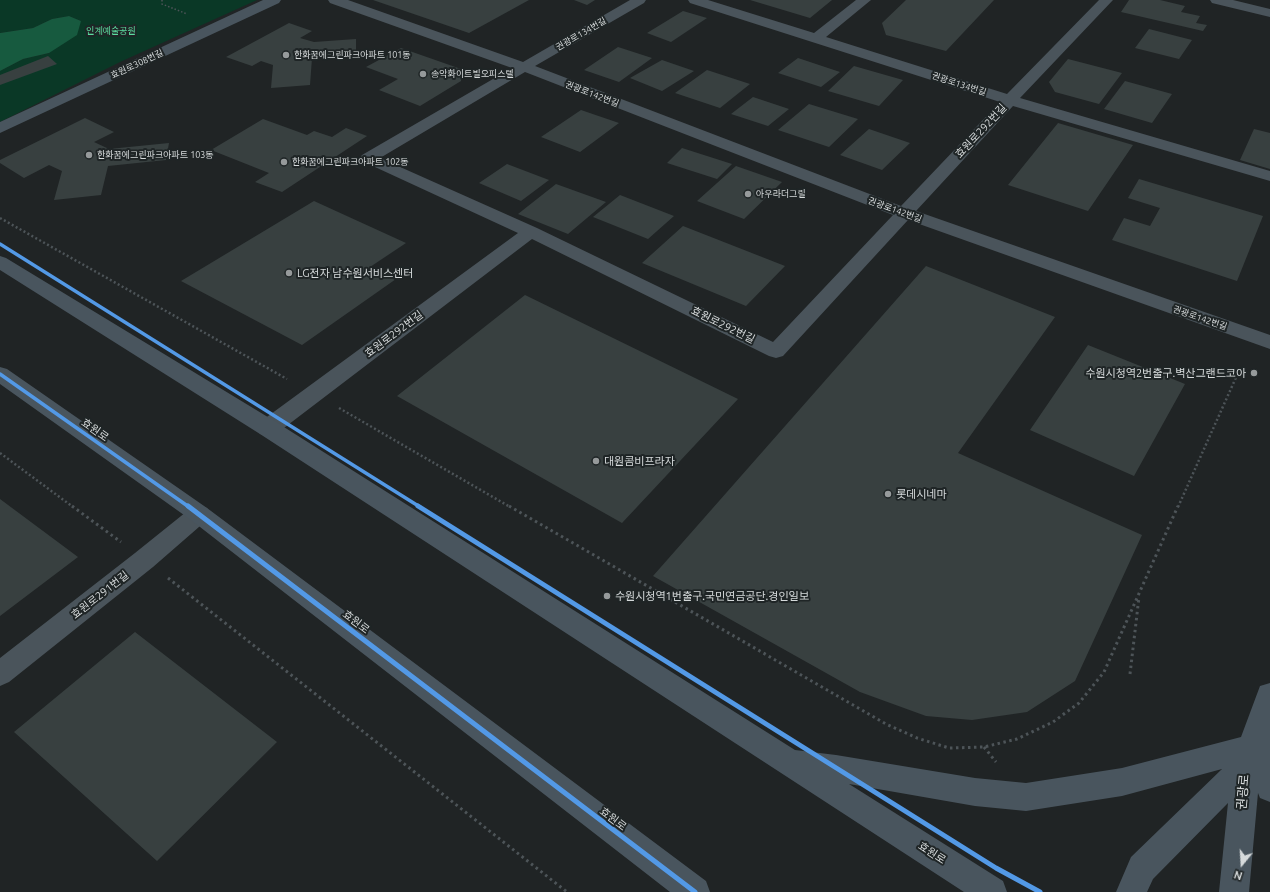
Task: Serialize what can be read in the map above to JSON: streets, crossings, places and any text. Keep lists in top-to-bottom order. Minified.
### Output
{"streets":{"street":["권광로134번길","효원로308번길","권광로142번길","효원로292번길","효원로","효원로291번길","권광로"]},"crossings":[["권광로134번길","권광로142번길"],["권광로134번길","효원로292번길"],["권광로142번길","효원로292번길"],["효원로292번길","효원로"],["효원로","효원로291번길"]],"parks":["인계예술공원"],"places":["한화꿈에그린파크아파트 101동","송악화이트빌오피스텔","한화꿈에그린파크아파트 103동","한화꿈에그린파크아파트 102동","아우라더그릴","LG전자 남수원서비스센터","수원시청역2번출구.벽산그랜드코아","대원콤비프라자","롯데시네마","수원시청역1번출구.국민연금공단.경인일보"],"north":"bottom"}
